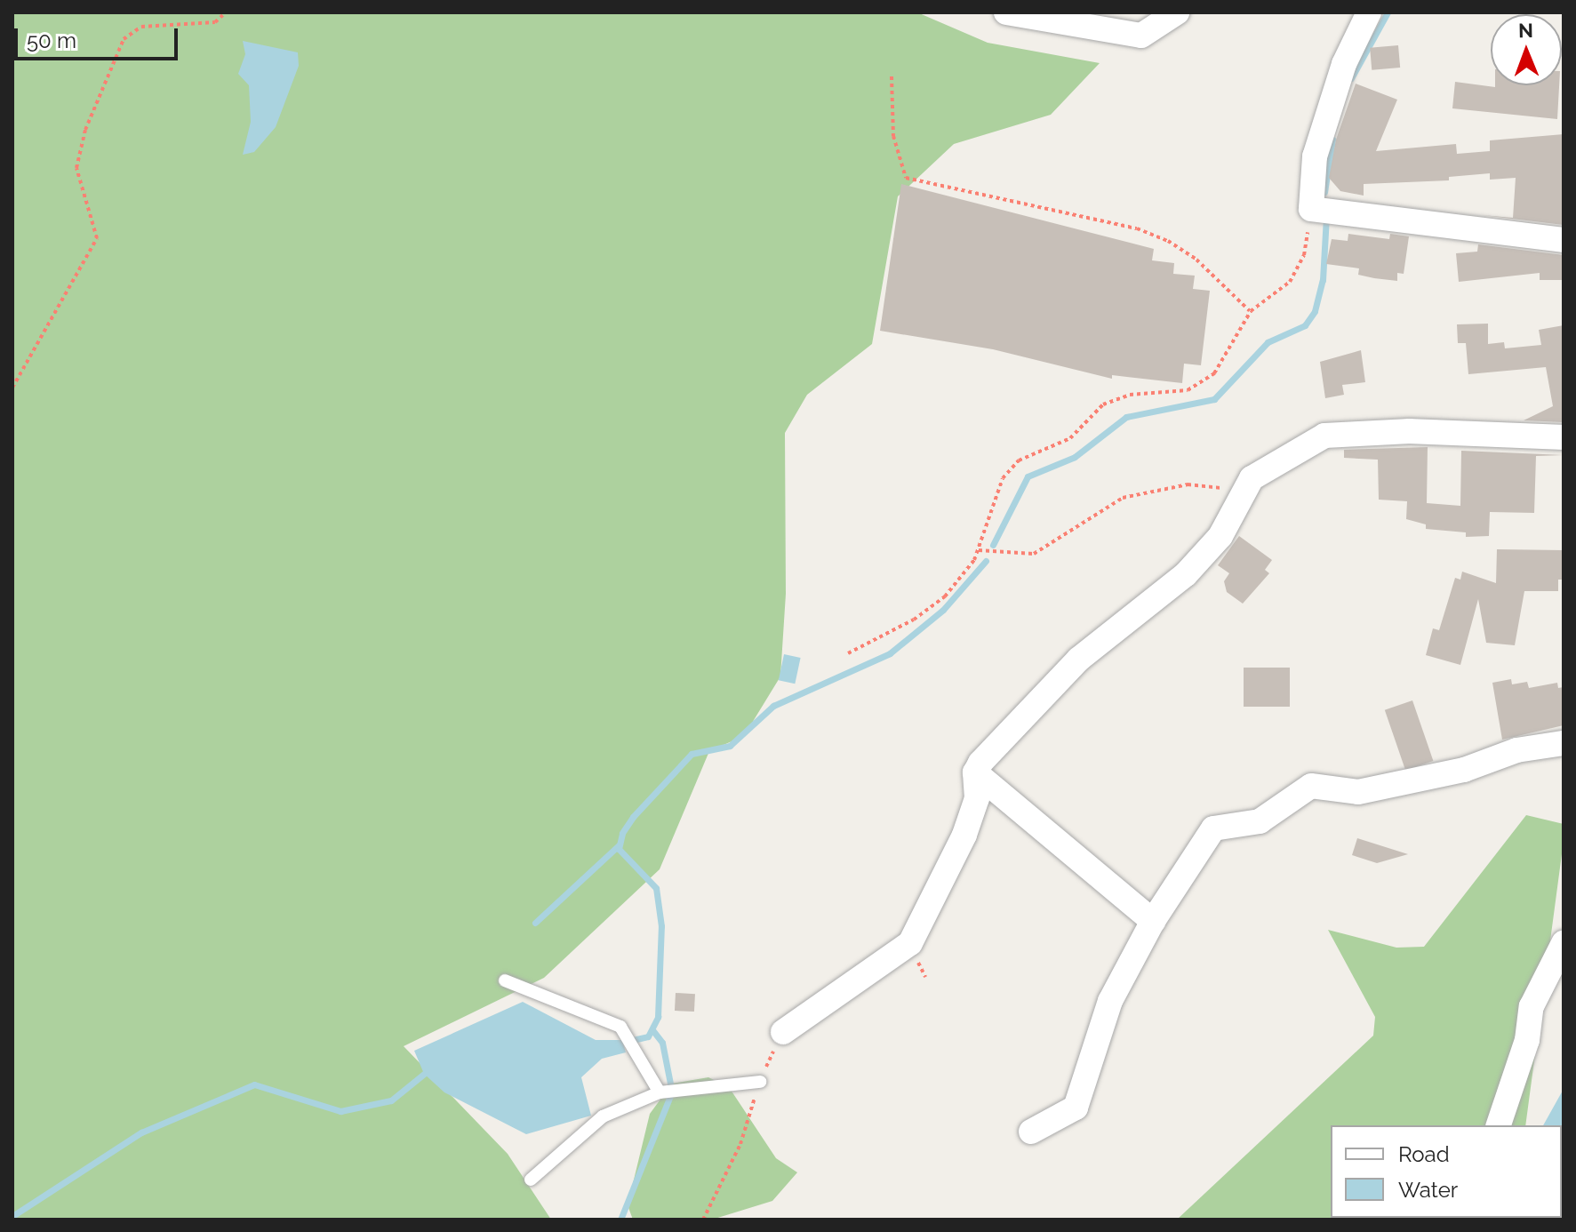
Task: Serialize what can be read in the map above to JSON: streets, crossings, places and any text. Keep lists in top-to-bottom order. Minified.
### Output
{"legend":["Road","Water"],"scale_bar":"50 m","north":"top"}
